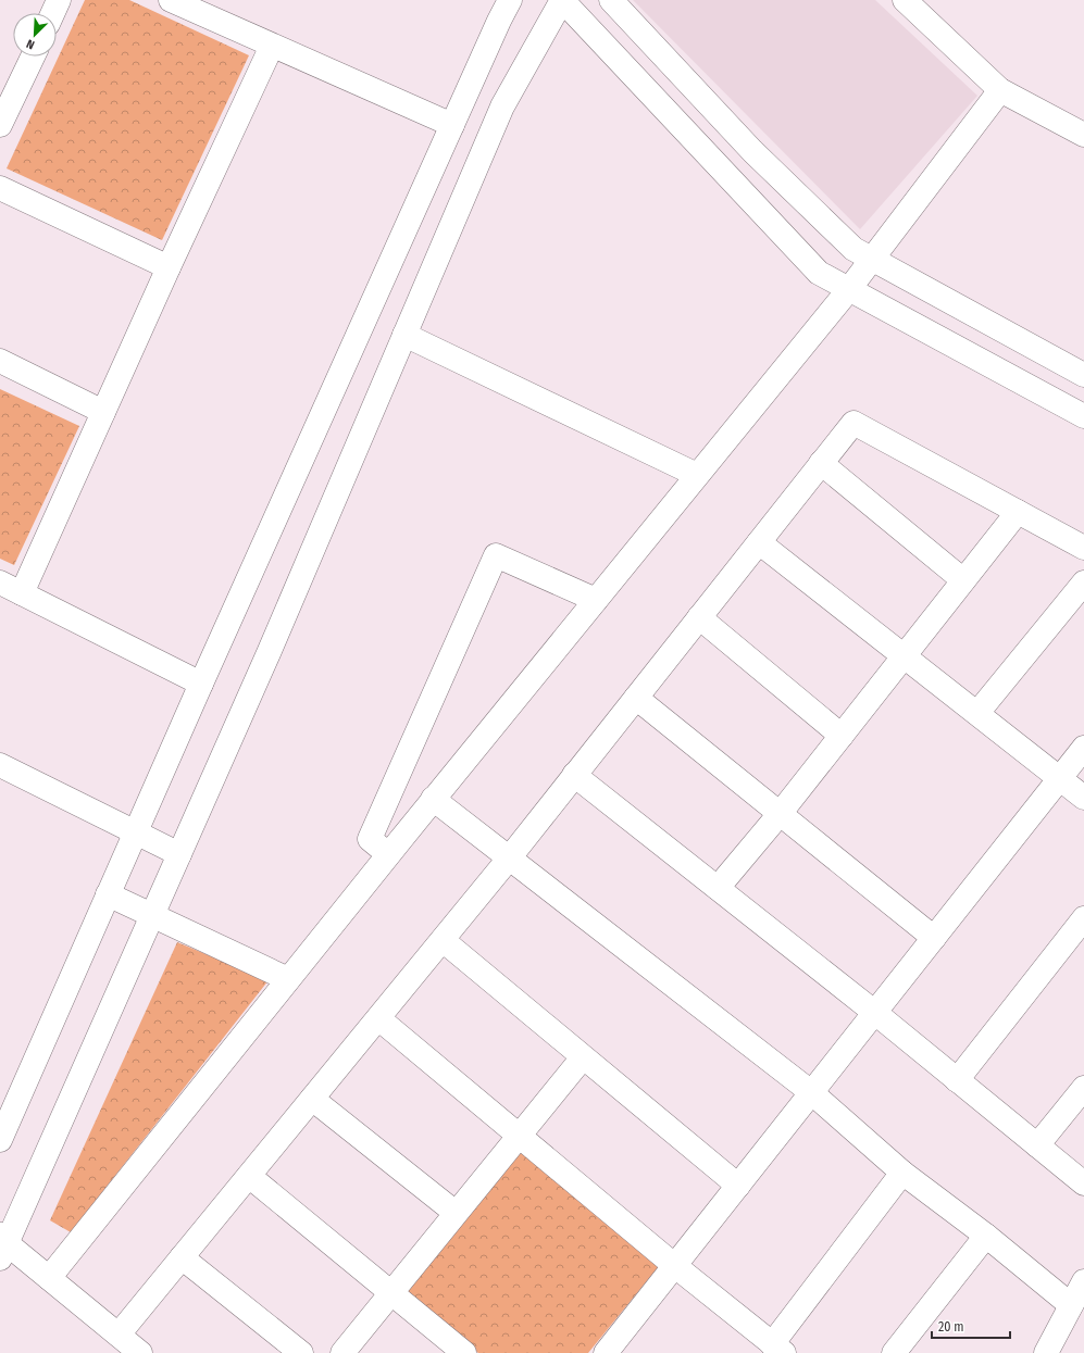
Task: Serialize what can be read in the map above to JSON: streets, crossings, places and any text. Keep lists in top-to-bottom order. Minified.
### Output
{"scale_bar":"20 m","north":"bottom left"}
